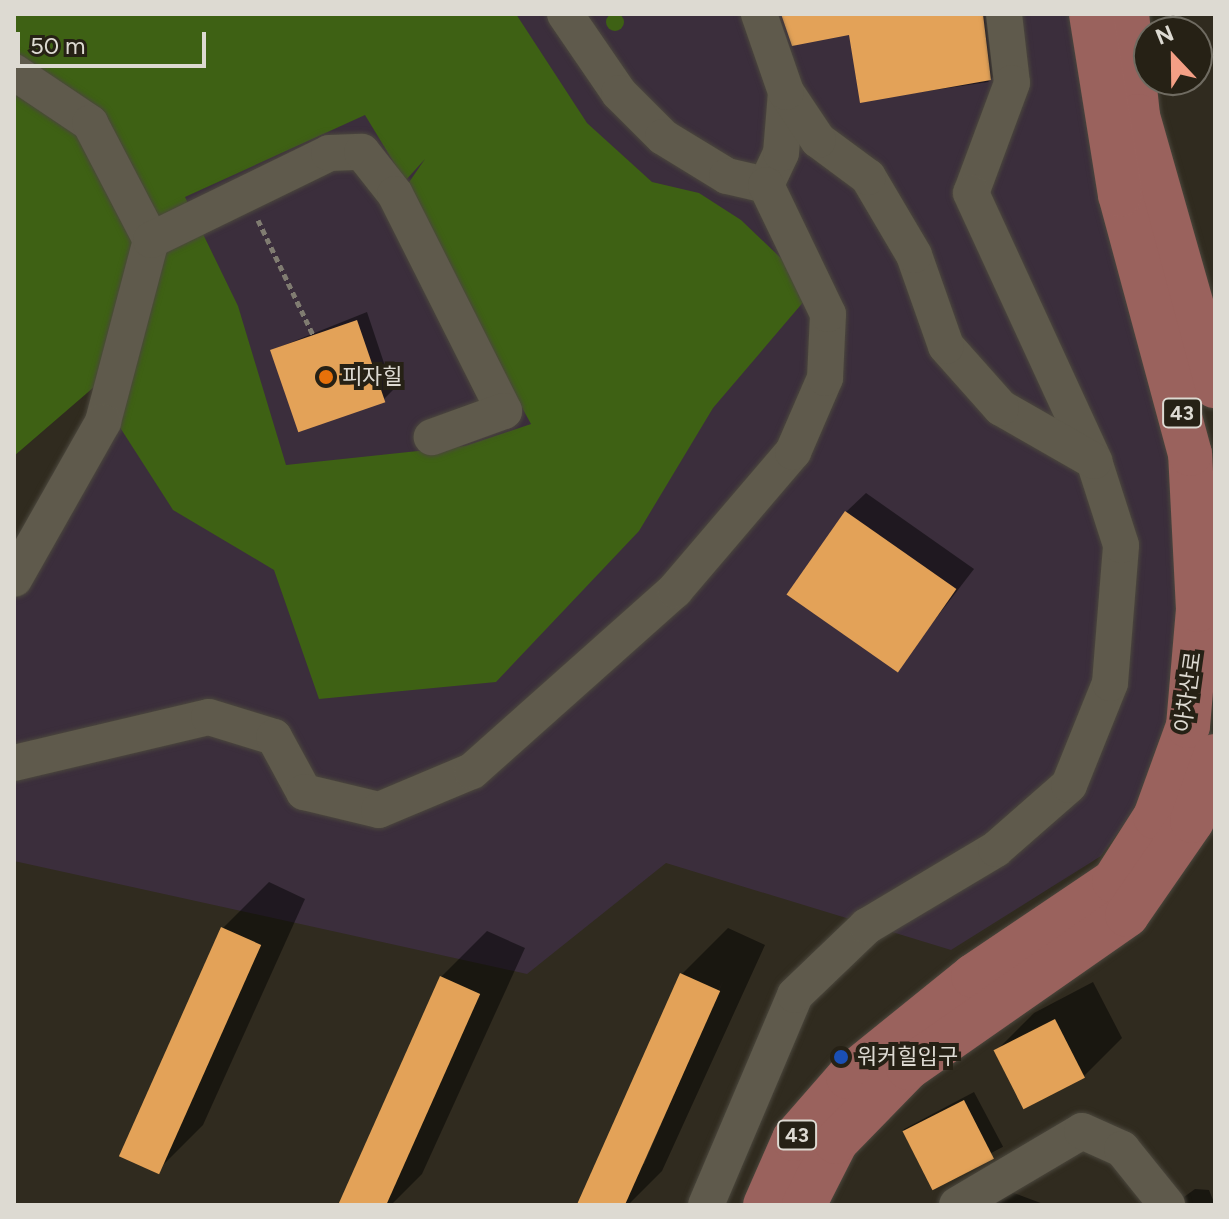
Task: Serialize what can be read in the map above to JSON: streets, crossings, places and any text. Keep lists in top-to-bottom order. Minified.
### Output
{"streets":{"main road":["43","아차산로"]},"places":["피자힐","워커힐입구"],"scale_bar":"50 m","north":"top"}
